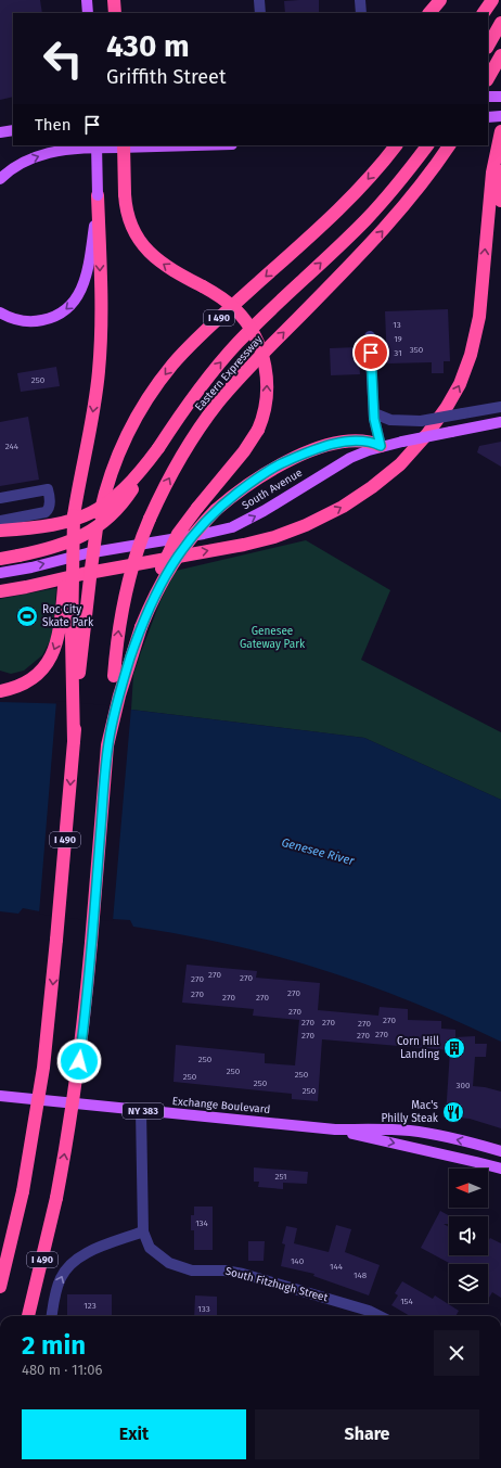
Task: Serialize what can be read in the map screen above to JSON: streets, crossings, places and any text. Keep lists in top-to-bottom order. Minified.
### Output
{"streets":{"highway":["I 490","Eastern Expressway"],"main road":["South Avenue","Exchange Boulevard","NY 383"],"street":["South Fitzhugh Street"]},"crossings":[["I 490","Eastern Expressway"],["Exchange Boulevard","South Fitzhugh Street"]],"one_way":["South Avenue"],"water":["Genesee River"],"parks":["Genesee Gateway Park"],"places":{"sports":["Roc City Skate Park"],"building":["Corn Hill Landing"],"restaurant":["Mac's Philly Steak"]},"house_numbers":["13","19","350","31","250","244","270","270","270","270","270","270","270","270","270","270","270","270","270","270","270","250","250","250","250","250","300","250","251","134","140","144","148","154","123","133"],"north":"left","page":{"turn":["430 m","Griffith Street"],"then":"Then","heading":["2 min","480 m · 11:06"],"buttons":["Exit","Share"]}}
